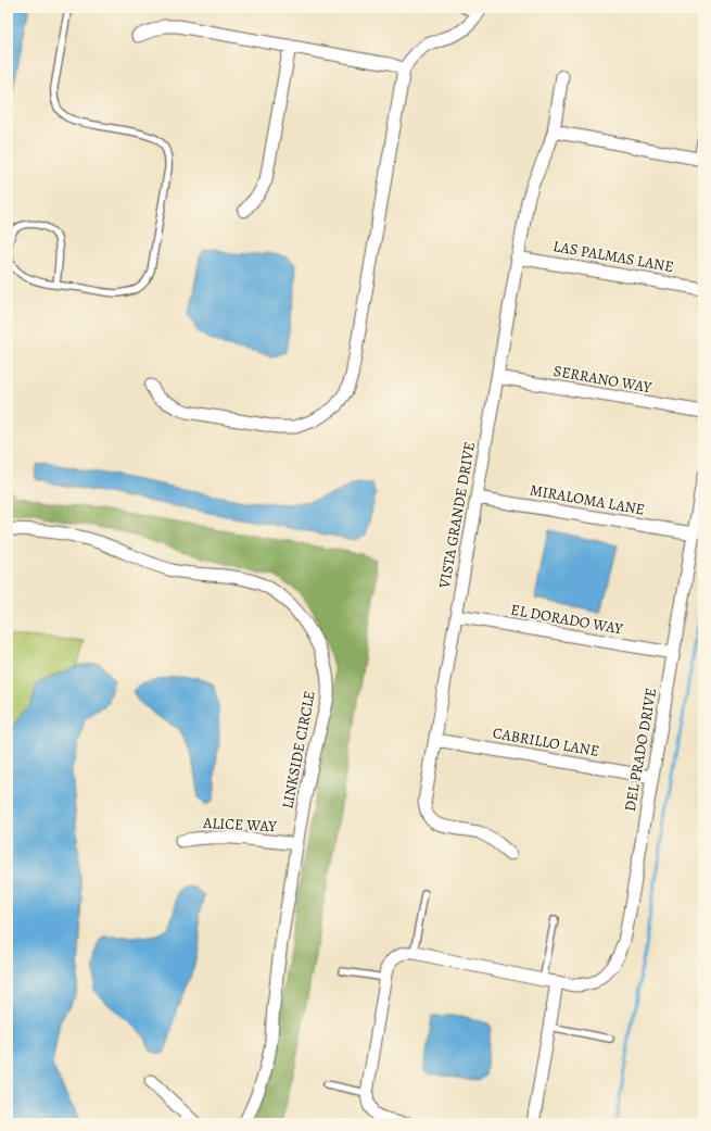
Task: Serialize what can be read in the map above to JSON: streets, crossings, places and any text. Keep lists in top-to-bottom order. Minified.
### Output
{"streets":{"street":["LAS PALMAS LANE","SERRANO WAY","MIRALOMA LANE","VISTA GRANDE DRIVE","EL DORADO WAY","CABRILLO LANE","LINKSIDE CIRCLE","DEL PRADO DRIVE","ALICE WAY"]},"crossings":[["LAS PALMAS LANE","VISTA GRANDE DRIVE"],["SERRANO WAY","VISTA GRANDE DRIVE"],["MIRALOMA LANE","VISTA GRANDE DRIVE"],["MIRALOMA LANE","DEL PRADO DRIVE"],["VISTA GRANDE DRIVE","EL DORADO WAY"],["VISTA GRANDE DRIVE","CABRILLO LANE"],["EL DORADO WAY","DEL PRADO DRIVE"],["CABRILLO LANE","DEL PRADO DRIVE"],["LINKSIDE CIRCLE","ALICE WAY"]]}
